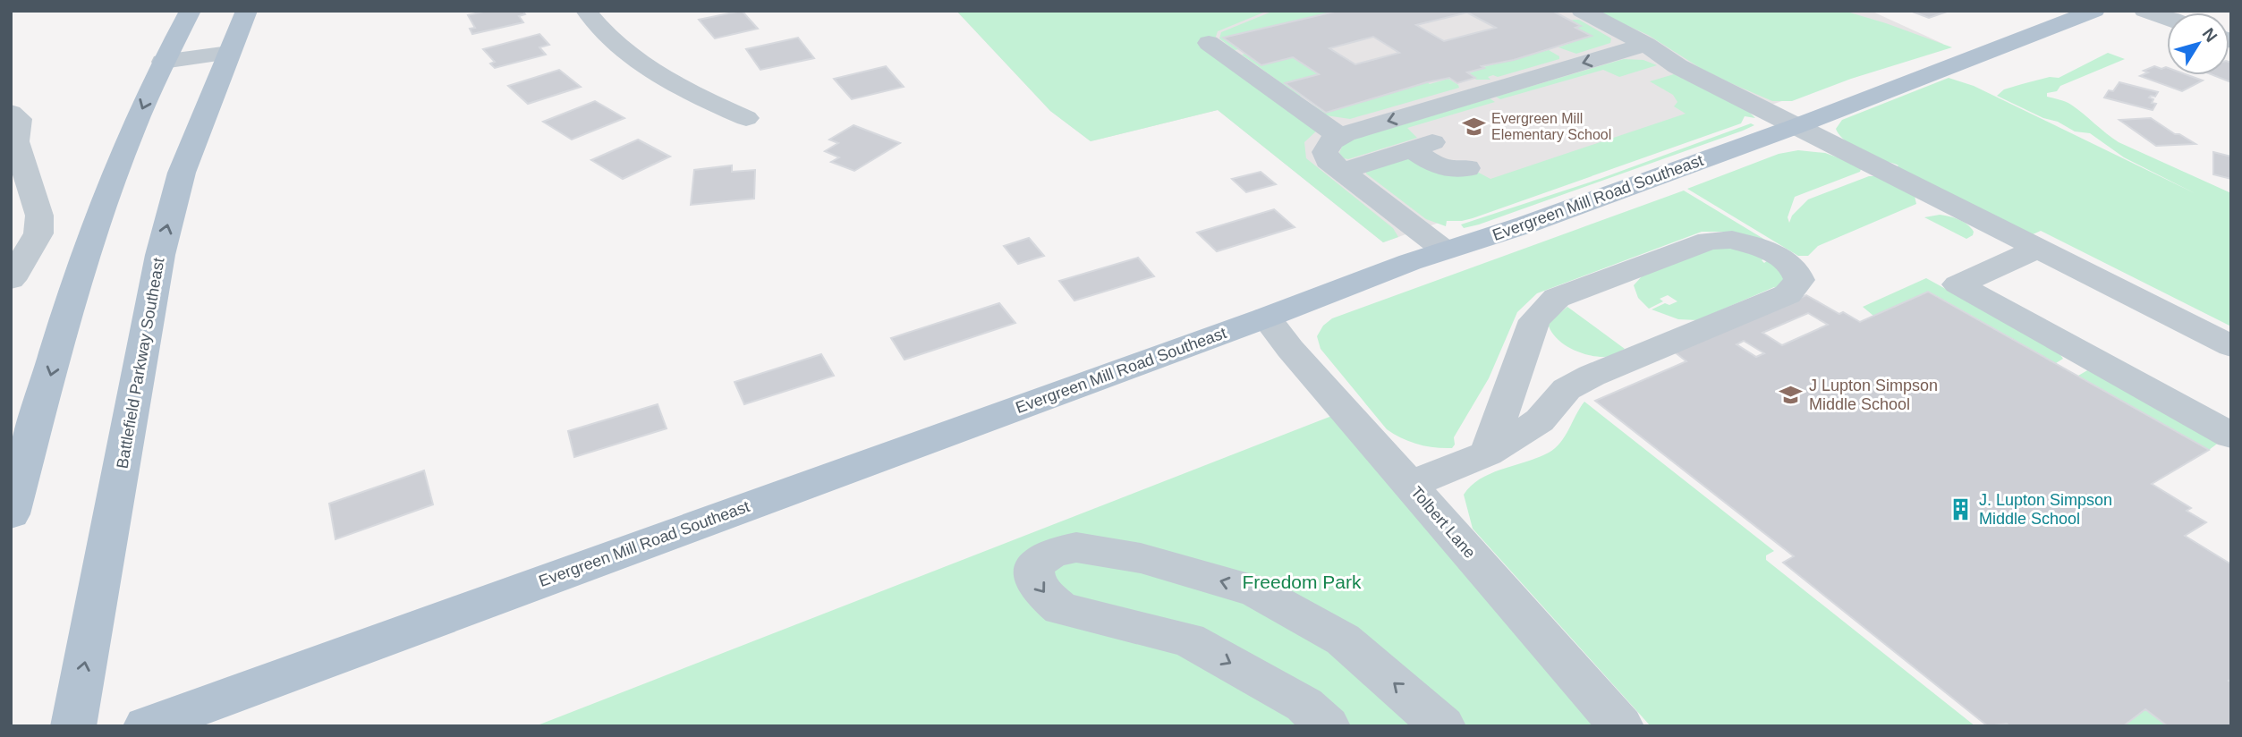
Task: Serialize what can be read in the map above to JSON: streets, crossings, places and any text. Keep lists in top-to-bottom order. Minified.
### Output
{"streets":{"main road":["Evergreen Mill Road Southeast","Battlefield Parkway Southeast"],"street":["Tolbert Lane"]},"crossings":[["Evergreen Mill Road Southeast","Tolbert Lane"]],"parks":["Freedom Park"],"places":{"school or university":["Evergreen Mill Elementary School","J Lupton Simpson Middle School"],"building":["J. Lupton Simpson Middle School"]},"north":"top right"}
